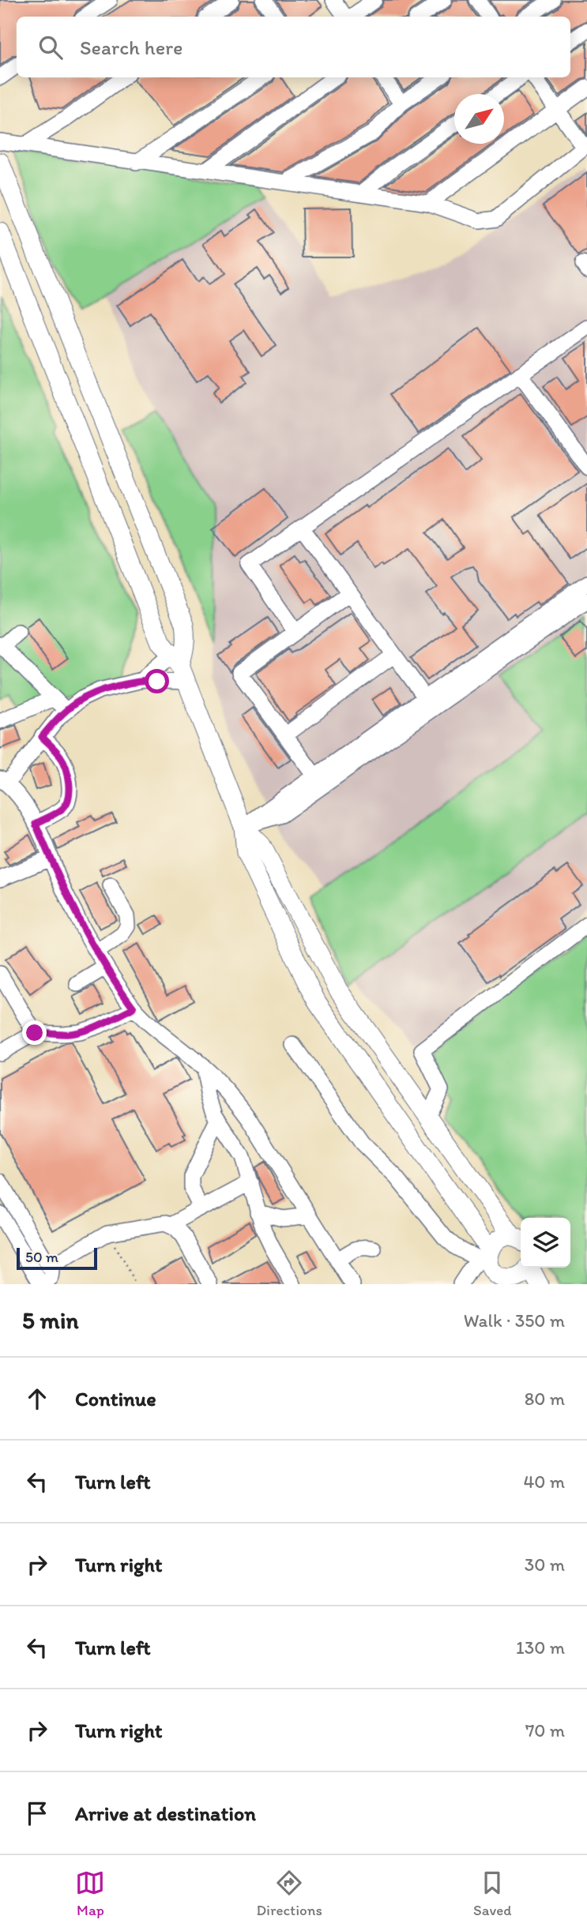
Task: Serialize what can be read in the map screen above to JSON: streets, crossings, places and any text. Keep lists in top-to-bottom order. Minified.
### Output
{"scale_bar":"50 m","north":"top right","page":{"search":"Search here","scale":"50 m","heading":["5 min","Walk · 350 m"],"list":[["Continue","80 m"],["Turn left","40 m"],["Turn right","30 m"],["Turn left","130 m"],["Turn right","70 m"],"Arrive at destination"],"nav":["Map","Directions","Saved"]}}
